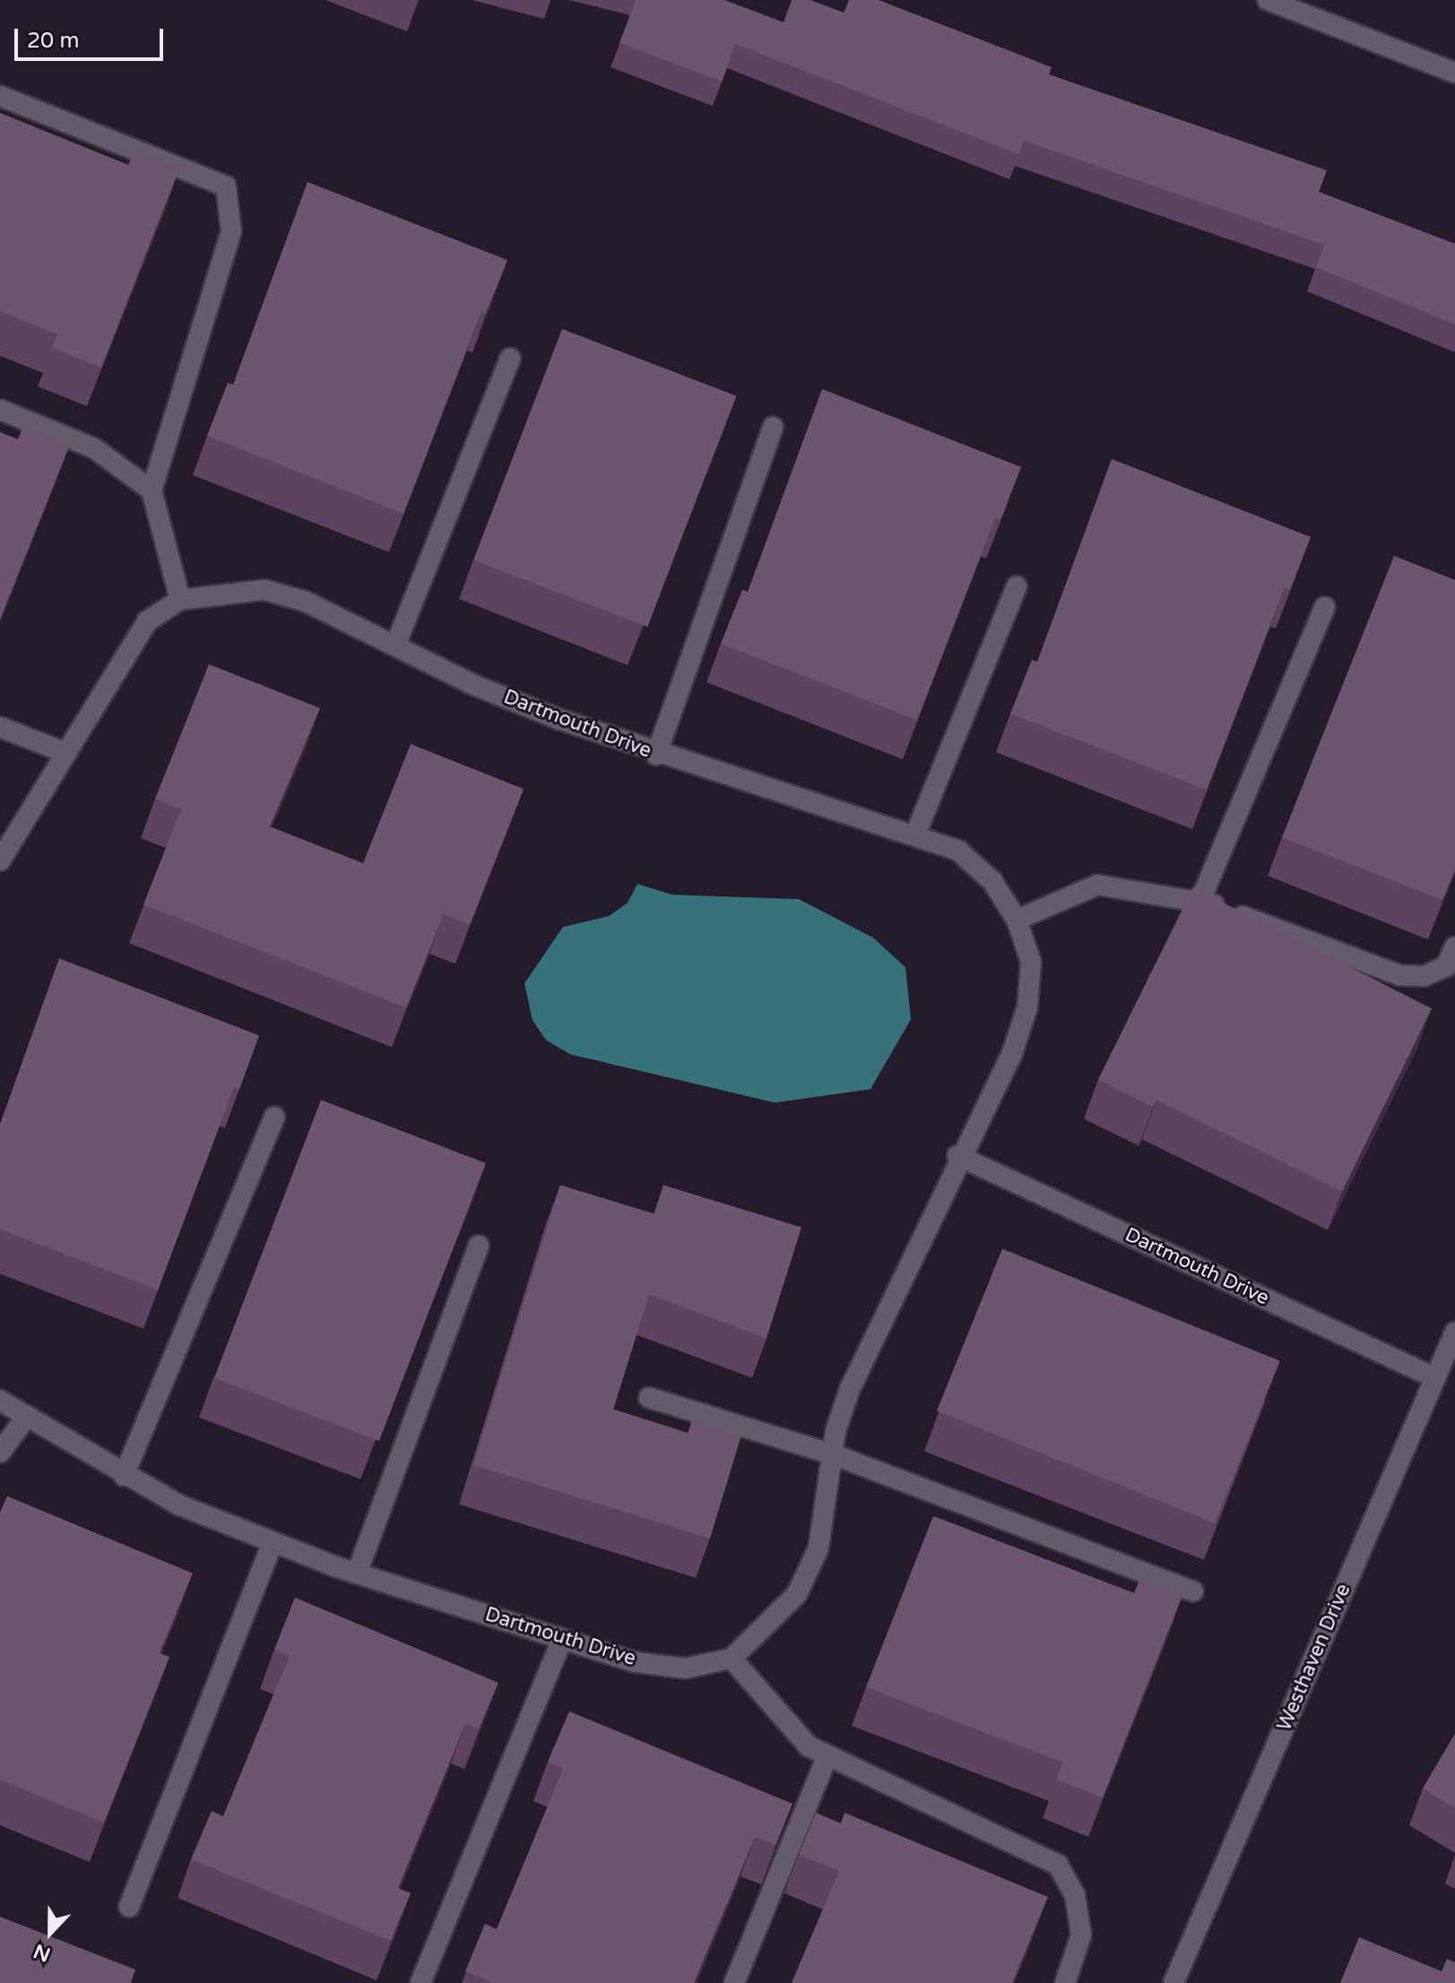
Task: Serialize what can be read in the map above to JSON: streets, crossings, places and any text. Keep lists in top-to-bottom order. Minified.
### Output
{"streets":{"street":["Dartmouth Drive","Westhaven Drive"]},"crossings":[["Dartmouth Drive","Westhaven Drive"]],"scale_bar":"20 m","north":"bottom"}
